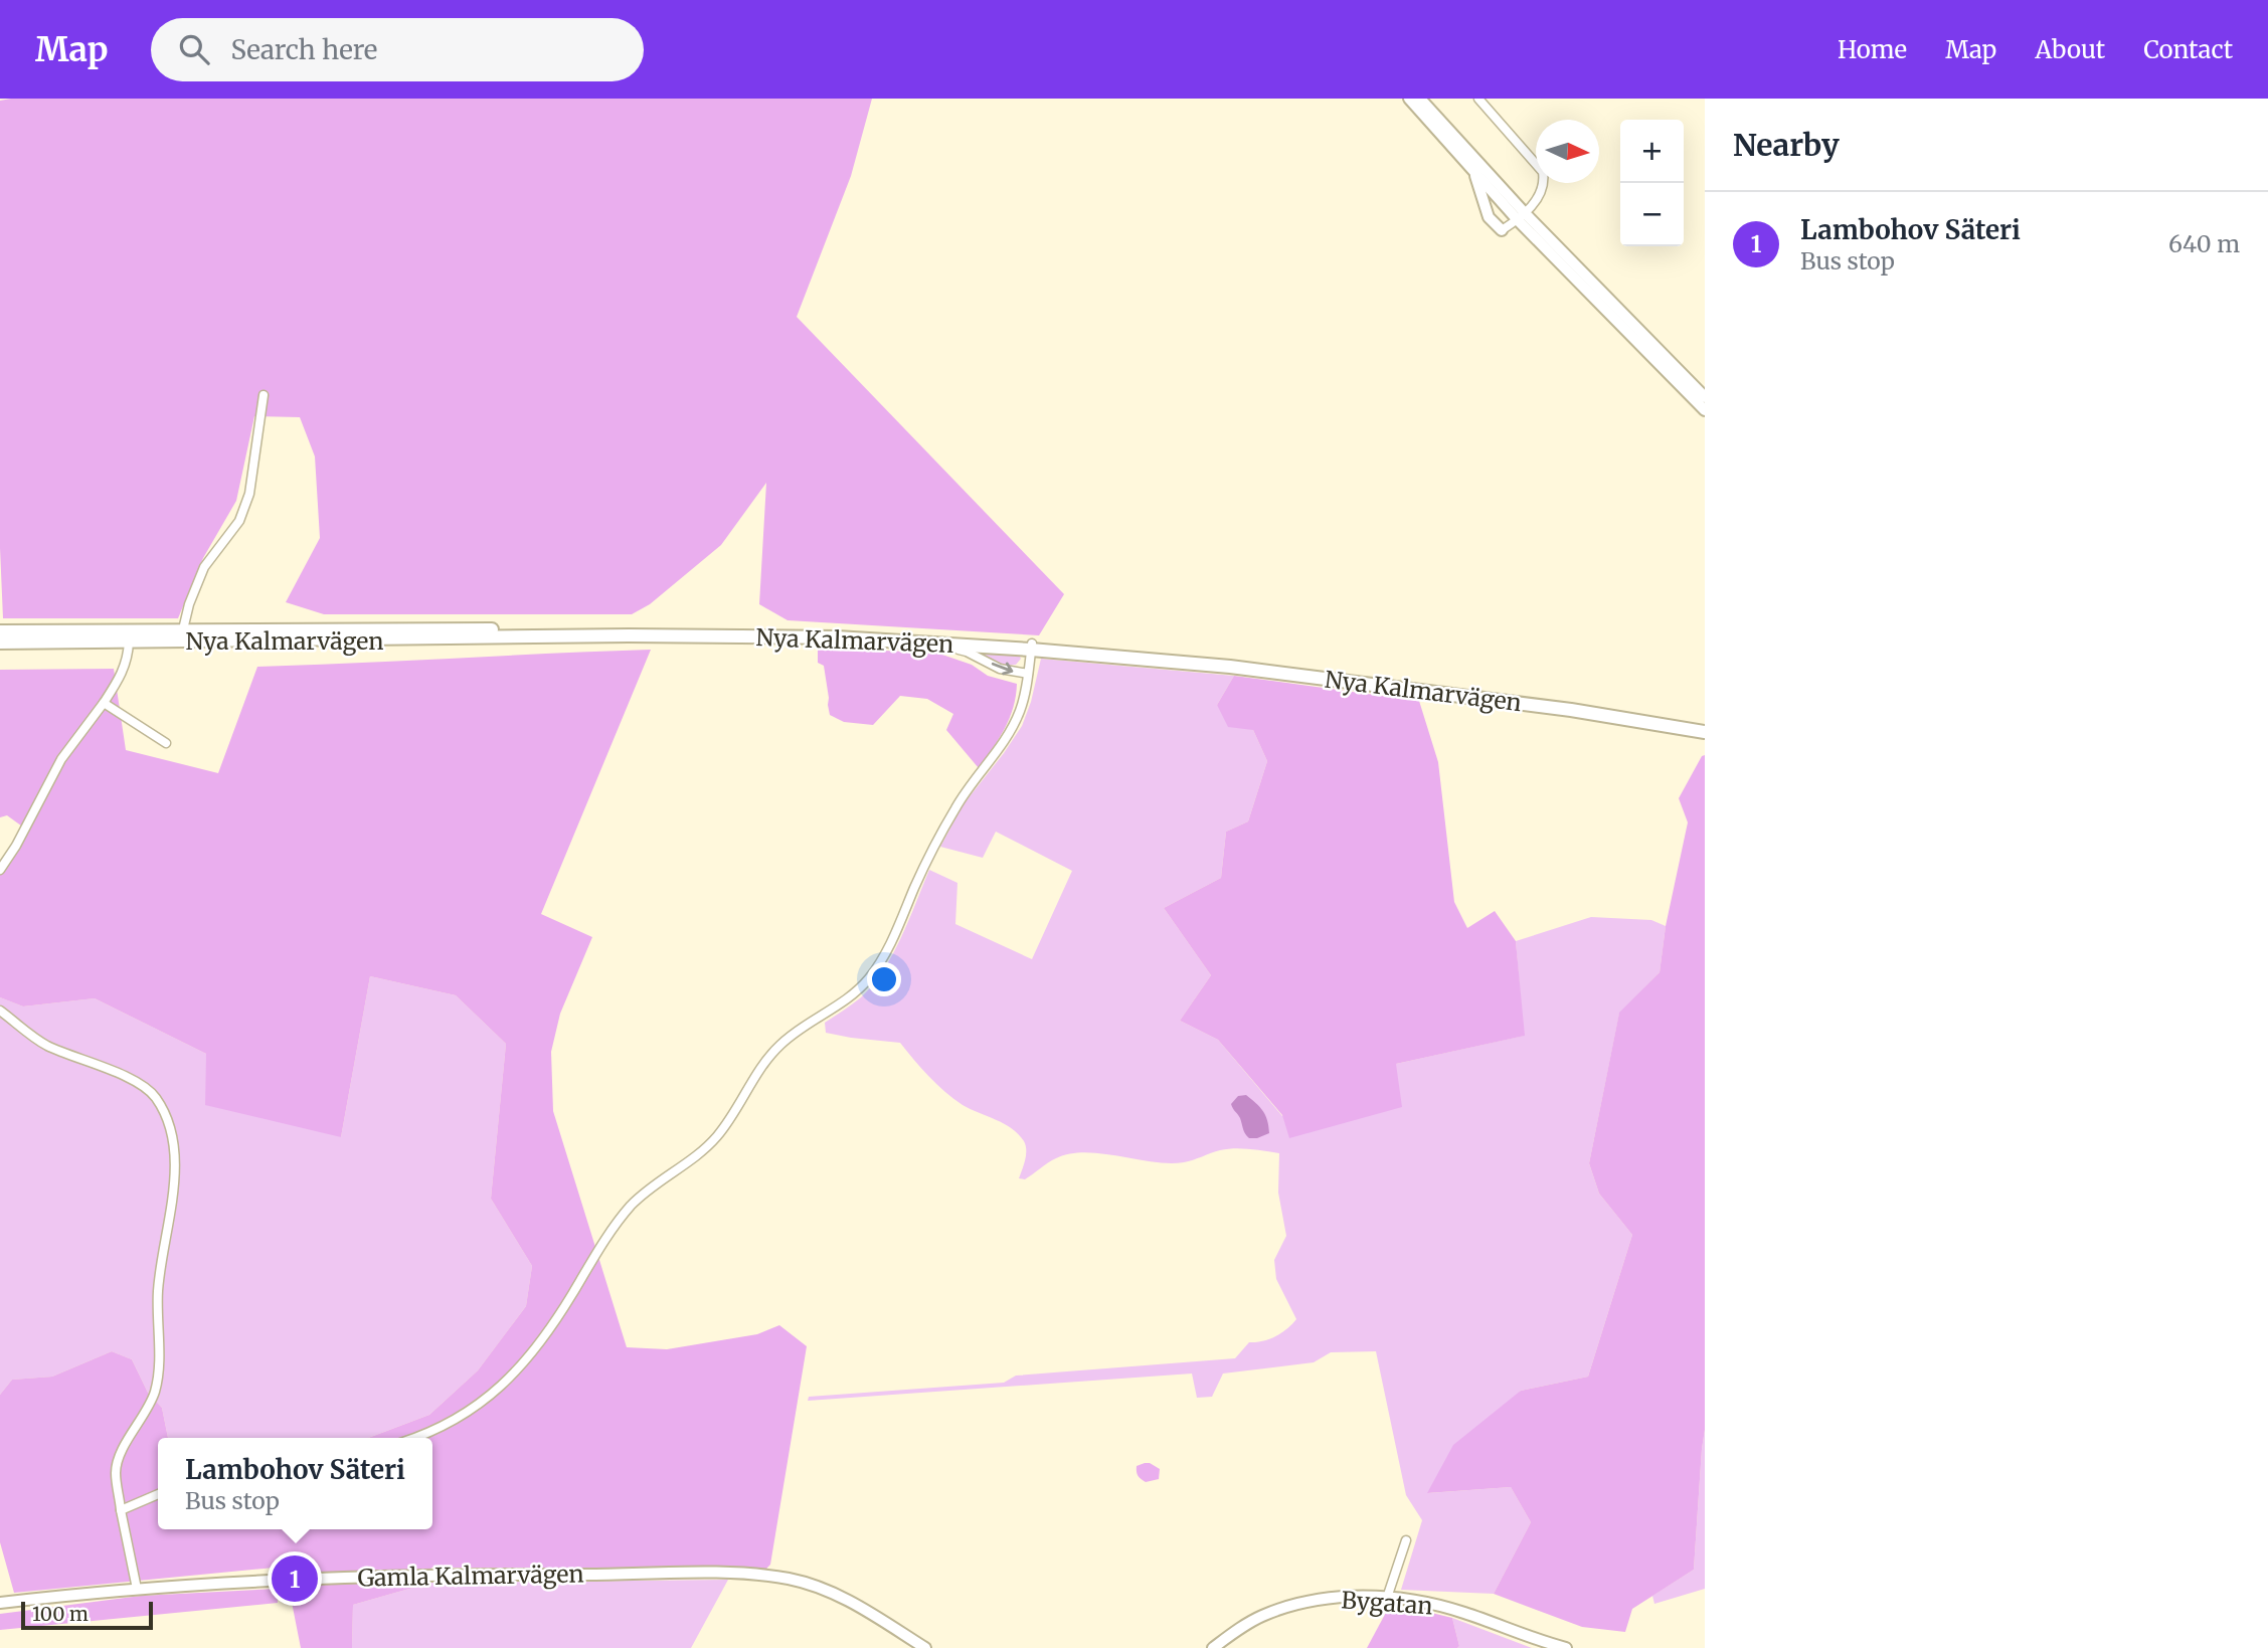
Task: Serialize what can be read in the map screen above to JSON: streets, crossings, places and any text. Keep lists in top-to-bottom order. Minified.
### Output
{"streets":{"main road":["Nya Kalmarvägen"],"street":["Gamla Kalmarvägen","Bygatan"]},"scale_bar":"100 m","north":"right","page":{"header":"Map","search":"Search here","nav":["Home","Map","About","Contact"],"heading":"Nearby","map_buttons":["+","−"],"list":[{"mark":"1","name":"Lambohov Säteri","note":"Bus stop","value":"640 m"}],"popup":["Lambohov Säteri","Bus stop"],"pins":"1","scale":"100 m"}}
